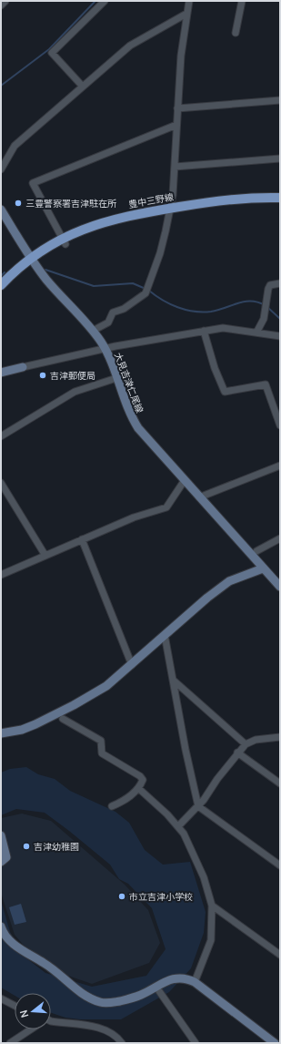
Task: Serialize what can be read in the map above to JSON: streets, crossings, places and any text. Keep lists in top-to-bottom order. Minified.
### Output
{"streets":{"main road":["豊中三野線"],"street":["大見吉津仁尾線"]},"crossings":[["豊中三野線","大見吉津仁尾線"]],"places":["三豊警察署吉津駐在所","吉津郵便局","吉津幼稚園","市立吉津小学校"],"north":"left"}
